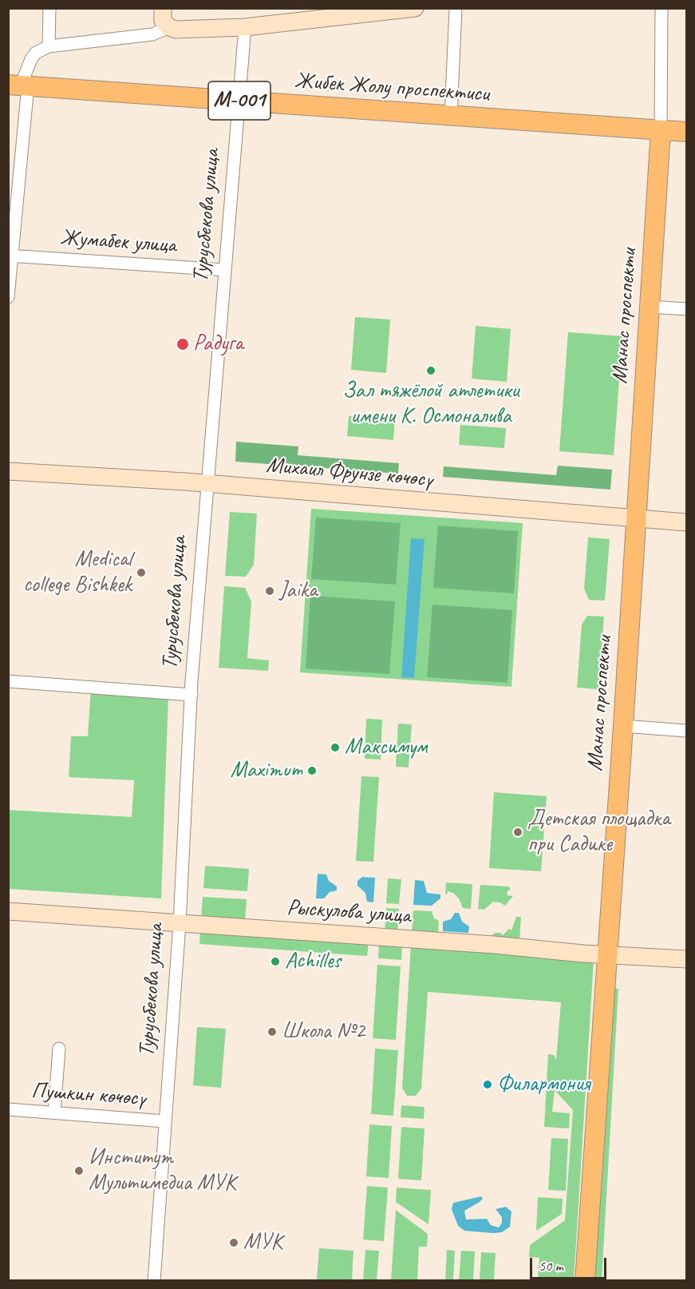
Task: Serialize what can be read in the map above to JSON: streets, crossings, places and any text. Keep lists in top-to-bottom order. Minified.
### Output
{"streets":{"main road":["Жибек Жолу проспектиси","М-001","Манас проспекти"],"street":["Турусбекова улица","Жумабек улица","Михаил Фрунзе көчөсү","Рыскулова улица","Пушкин көчөсү"]},"crossings":[["Жибек Жолу проспектиси","Турусбекова улица"],["Жибек Жолу проспектиси","Манас проспекти"],["Турусбекова улица","Жумабек улица"],["Турусбекова улица","Михаил Фрунзе көчөсү"],["Турусбекова улица","Рыскулова улица"],["Турусбекова улица","Пушкин көчөсү"],["Манас проспекти","Михаил Фрунзе көчөсү"],["Манас проспекти","Рыскулова улица"]],"places":["Радуга","Зал тяжёлой атлетики имени К. Осмоналива","Medical college Bishkek","Jaika","Максимум","Maximum","Детская площадка при Садике","Achilles","Школа №2","Филармония","Институт Мультимедиа МУК","МУК"],"scale_bar":"50 m"}
